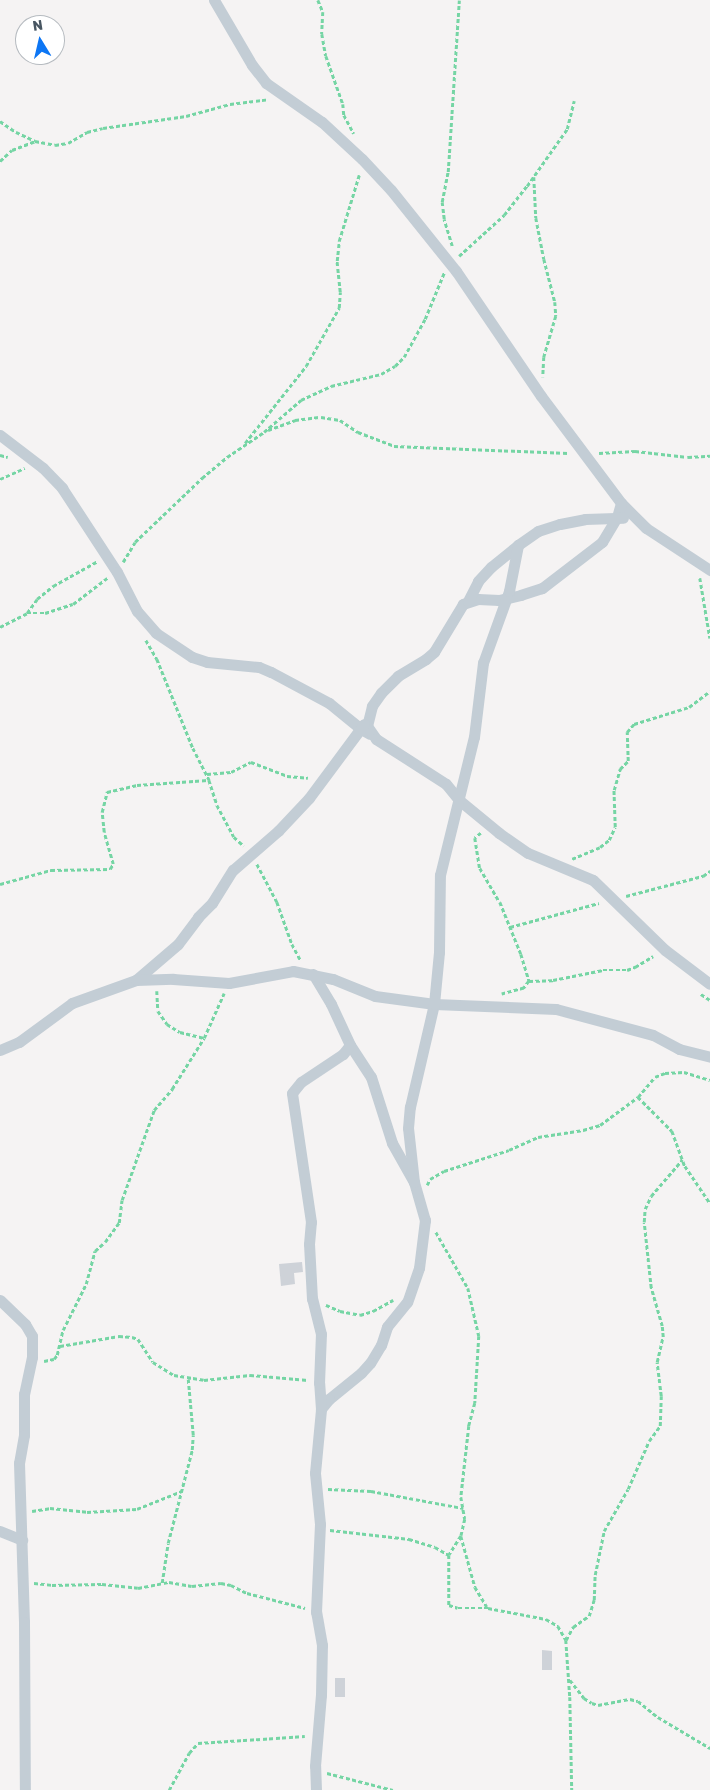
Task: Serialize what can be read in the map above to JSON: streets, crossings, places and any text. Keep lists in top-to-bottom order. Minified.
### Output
{"north":"top"}
